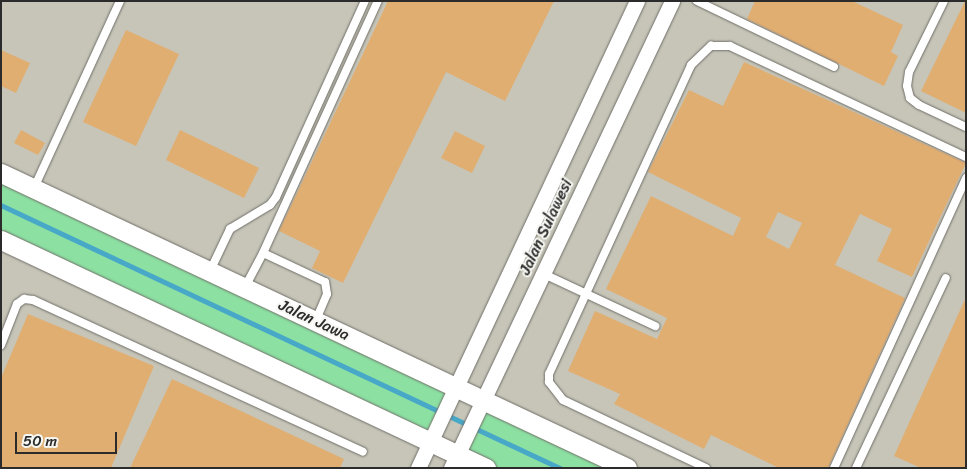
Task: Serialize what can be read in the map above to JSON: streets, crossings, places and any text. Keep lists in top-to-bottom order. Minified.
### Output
{"streets":{"street":["Jalan Sulawesi","Jalan Jawa"]},"crossings":[["Jalan Sulawesi","Jalan Jawa"]],"scale_bar":"50 m"}
